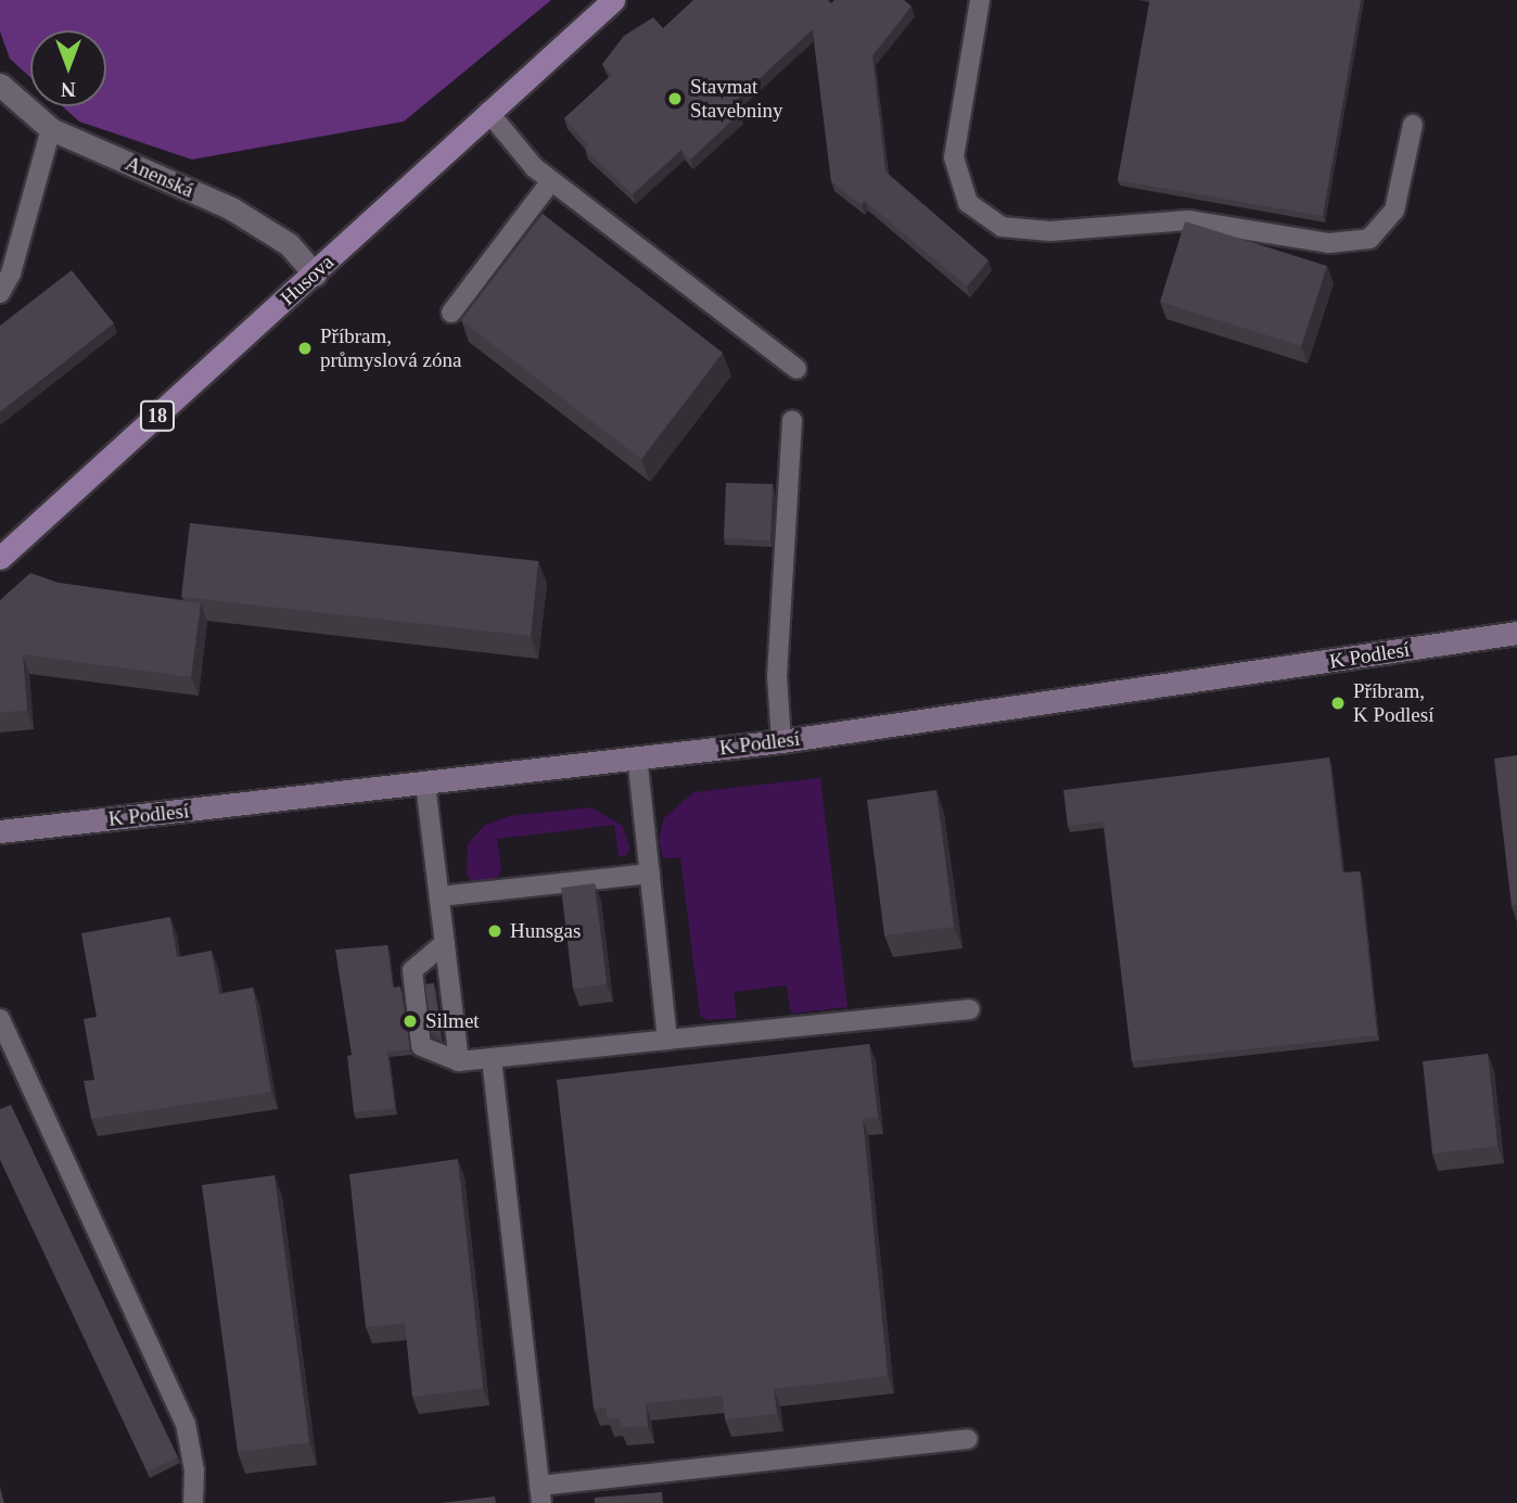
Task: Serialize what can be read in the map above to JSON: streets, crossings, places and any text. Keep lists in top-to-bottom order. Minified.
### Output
{"streets":{"main road":["Husova","18"],"street":["Anenská","K Podlesí"]},"crossings":[["Anenská","Husova"]],"places":["Stavmat Stavebniny","Příbram, průmyslová zóna","Příbram, K Podlesí","Hunsgas","Silmet"],"north":"bottom"}
